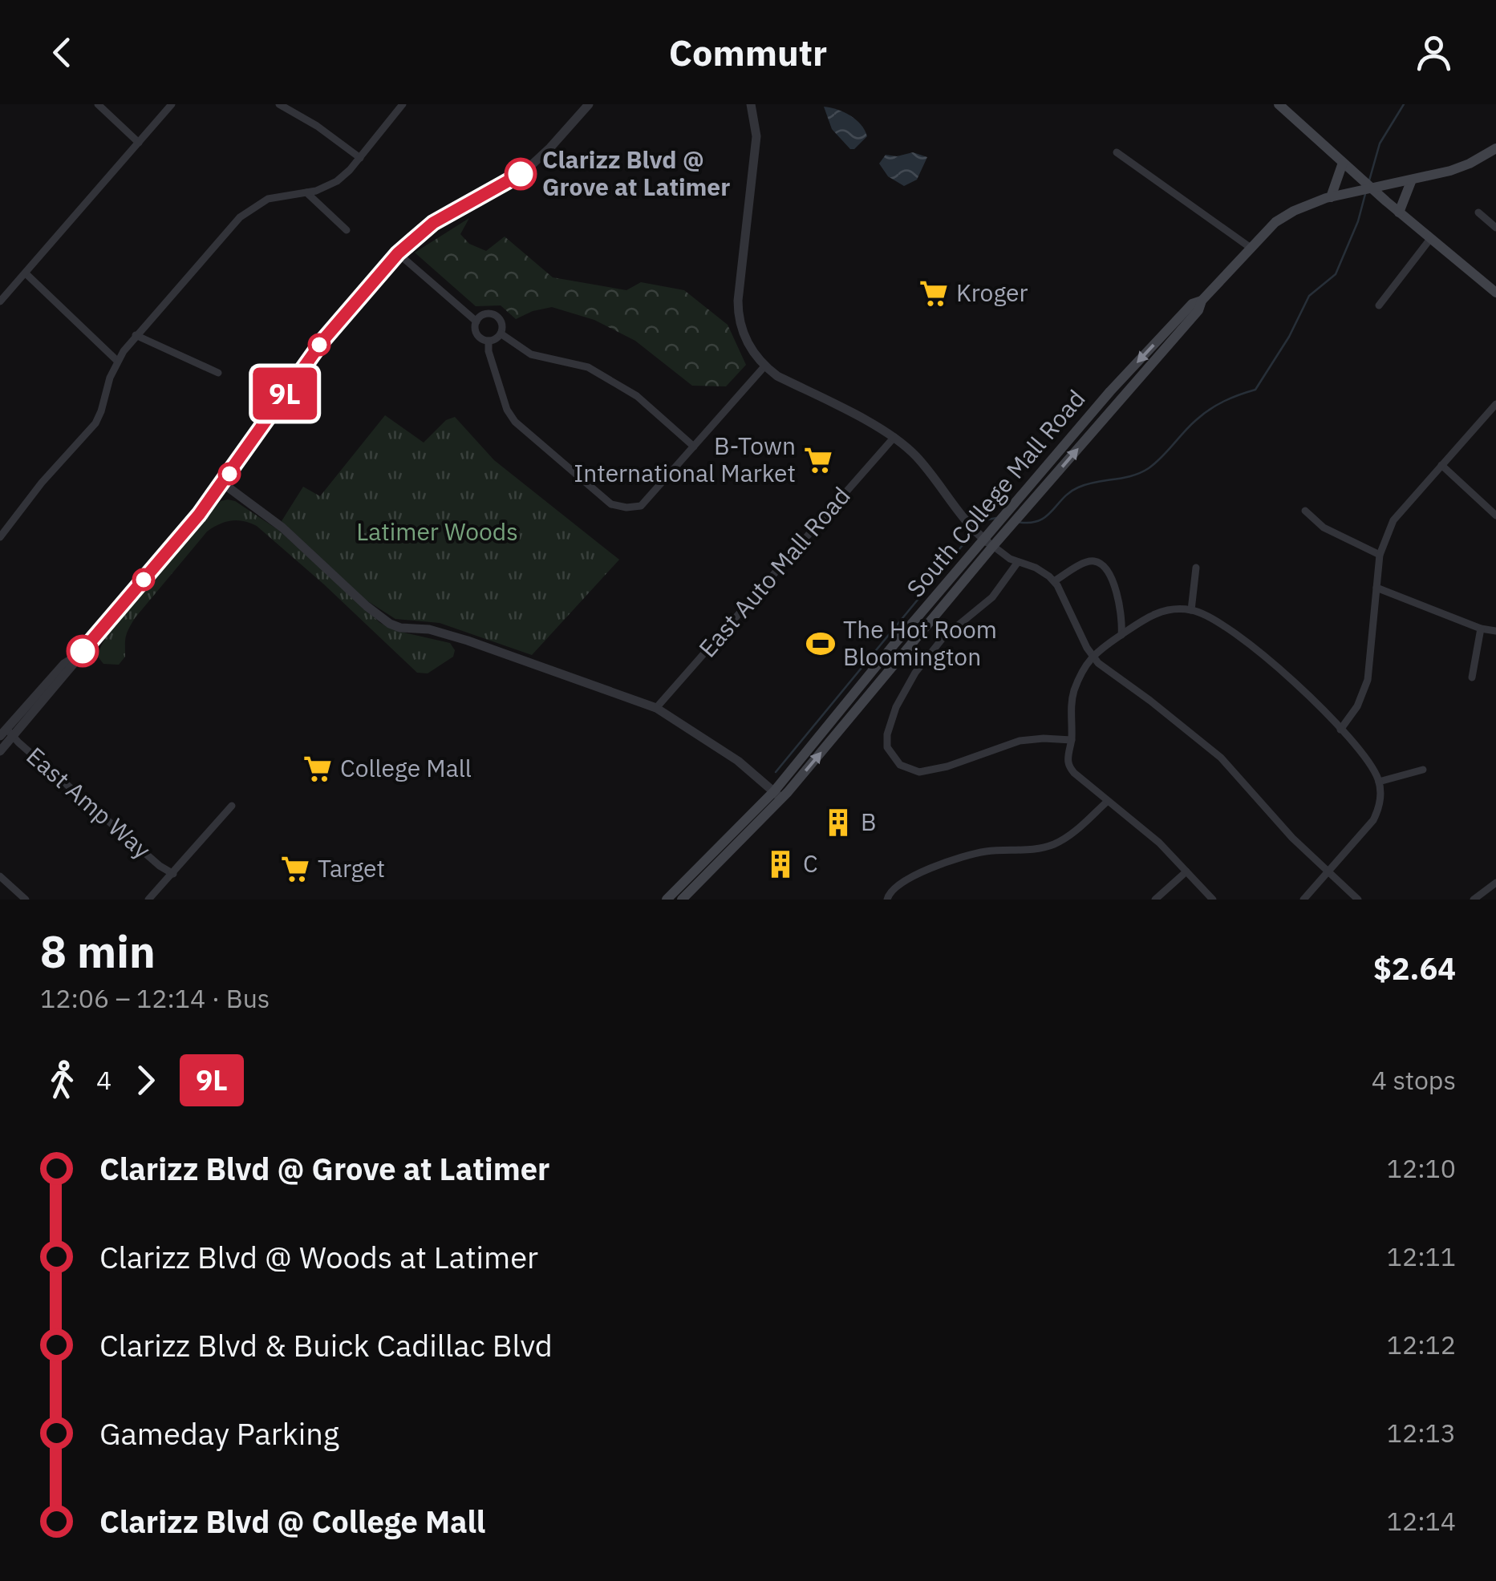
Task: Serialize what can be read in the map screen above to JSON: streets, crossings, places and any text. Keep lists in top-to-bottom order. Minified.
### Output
{"streets":{"main road":["South College Mall Road"],"street":["East Auto Mall Road","East Amp Way"]},"parks":["Latimer Woods"],"places":{"other":["Clarizz Blvd @ Grove at Latimer"],"supermarket":["Kroger","B-Town International Market","College Mall","Target"],"sports":["The Hot Room Bloomington"],"building":["B","C"]},"lines":["bus line 9L"],"page":{"header":"Commutr","on_map":"9L","heading":["8 min","12:06 – 12:14 · Bus","$2.64"],"legs":["4","9L","4 stops"],"list":[{"name":"Clarizz Blvd @ Grove at Latimer","value":"12:10"},{"name":"Clarizz Blvd @ Woods at Latimer","value":"12:11"},{"name":"Clarizz Blvd & Buick Cadillac Blvd","value":"12:12"},{"name":"Gameday Parking","value":"12:13"},{"name":"Clarizz Blvd @ College Mall","value":"12:14"}]}}
